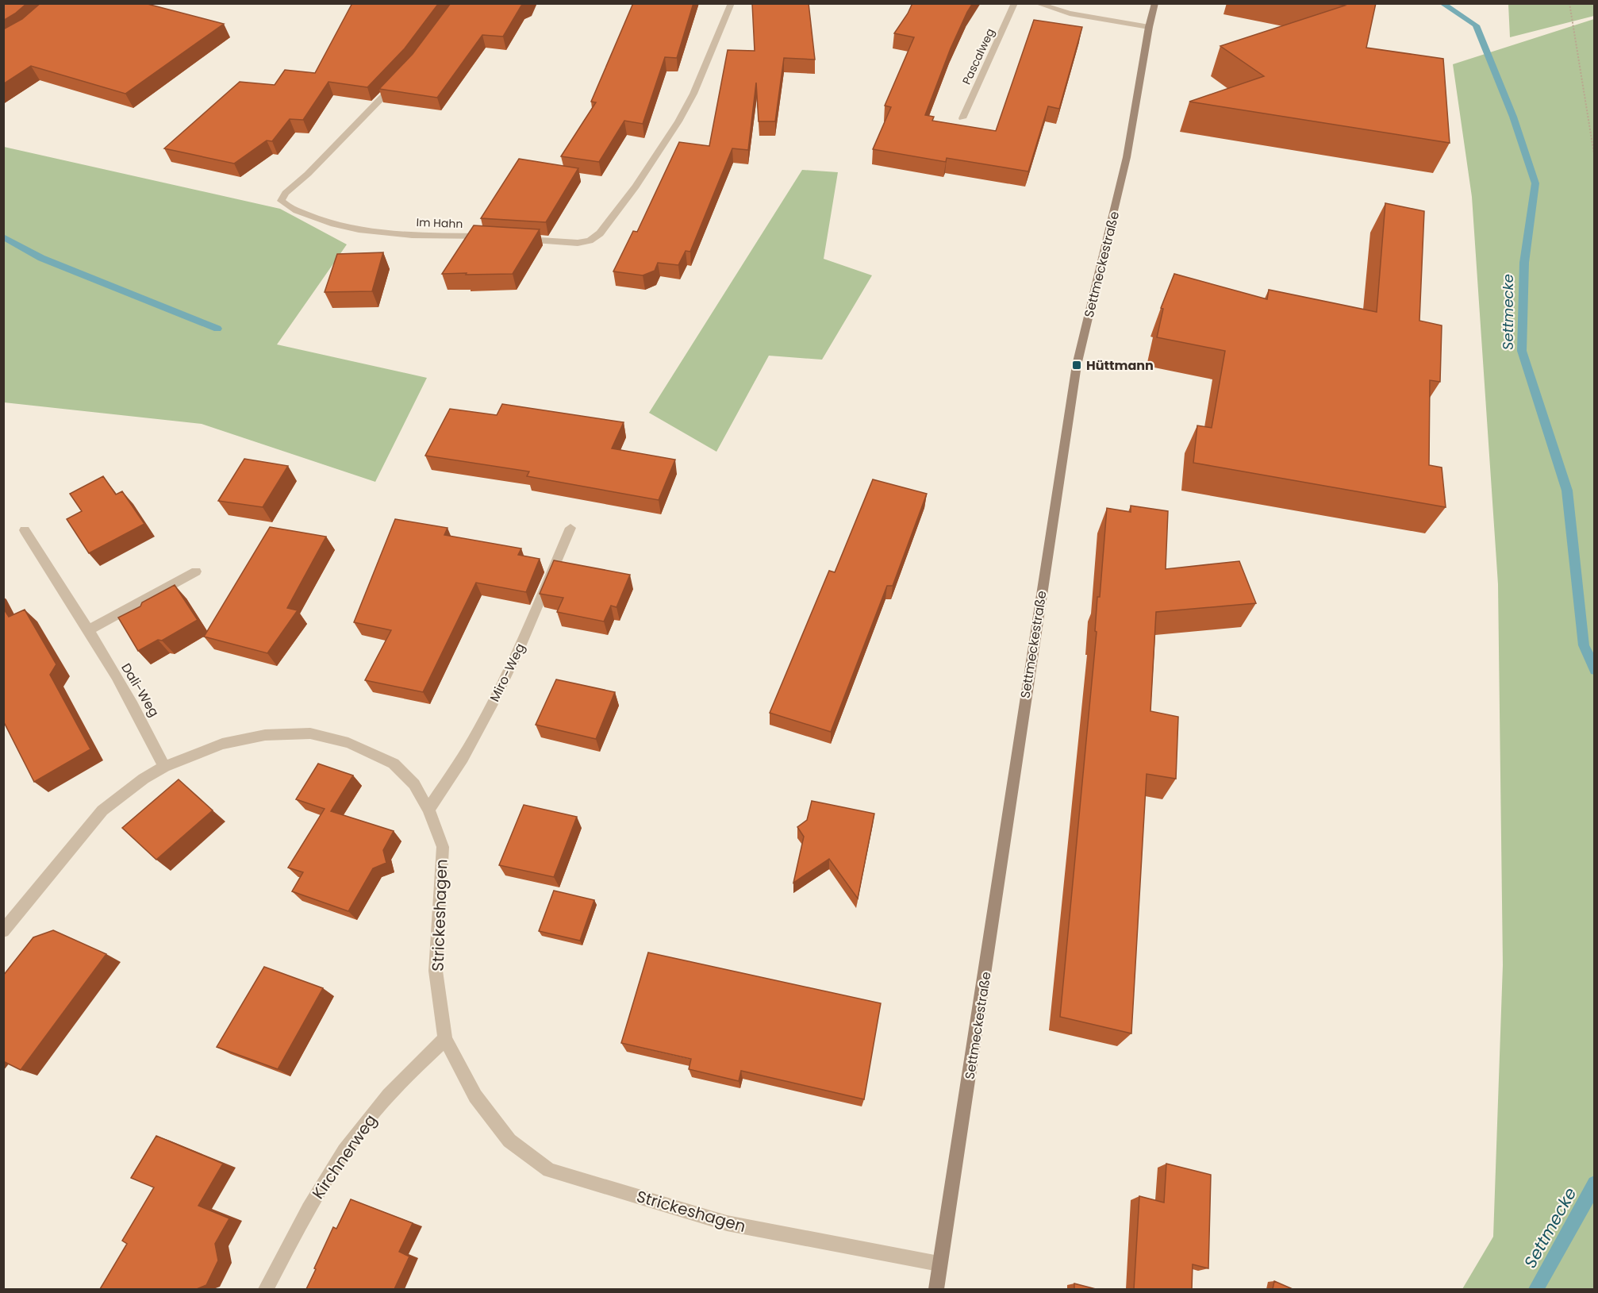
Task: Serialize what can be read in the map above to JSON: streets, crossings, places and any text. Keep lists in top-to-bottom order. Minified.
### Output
{"streets":{"street":["Pascalweg","Im Hahn","Settmeckestraße","Miro-Weg","Dali-Weg","Strickeshagen","Kirchnerweg"]},"crossings":[["Settmeckestraße","Strickeshagen"],["Miro-Weg","Strickeshagen"],["Dali-Weg","Strickeshagen"],["Strickeshagen","Kirchnerweg"]],"water":["Settmecke"],"places":{"transit":["Hüttmann"]}}
